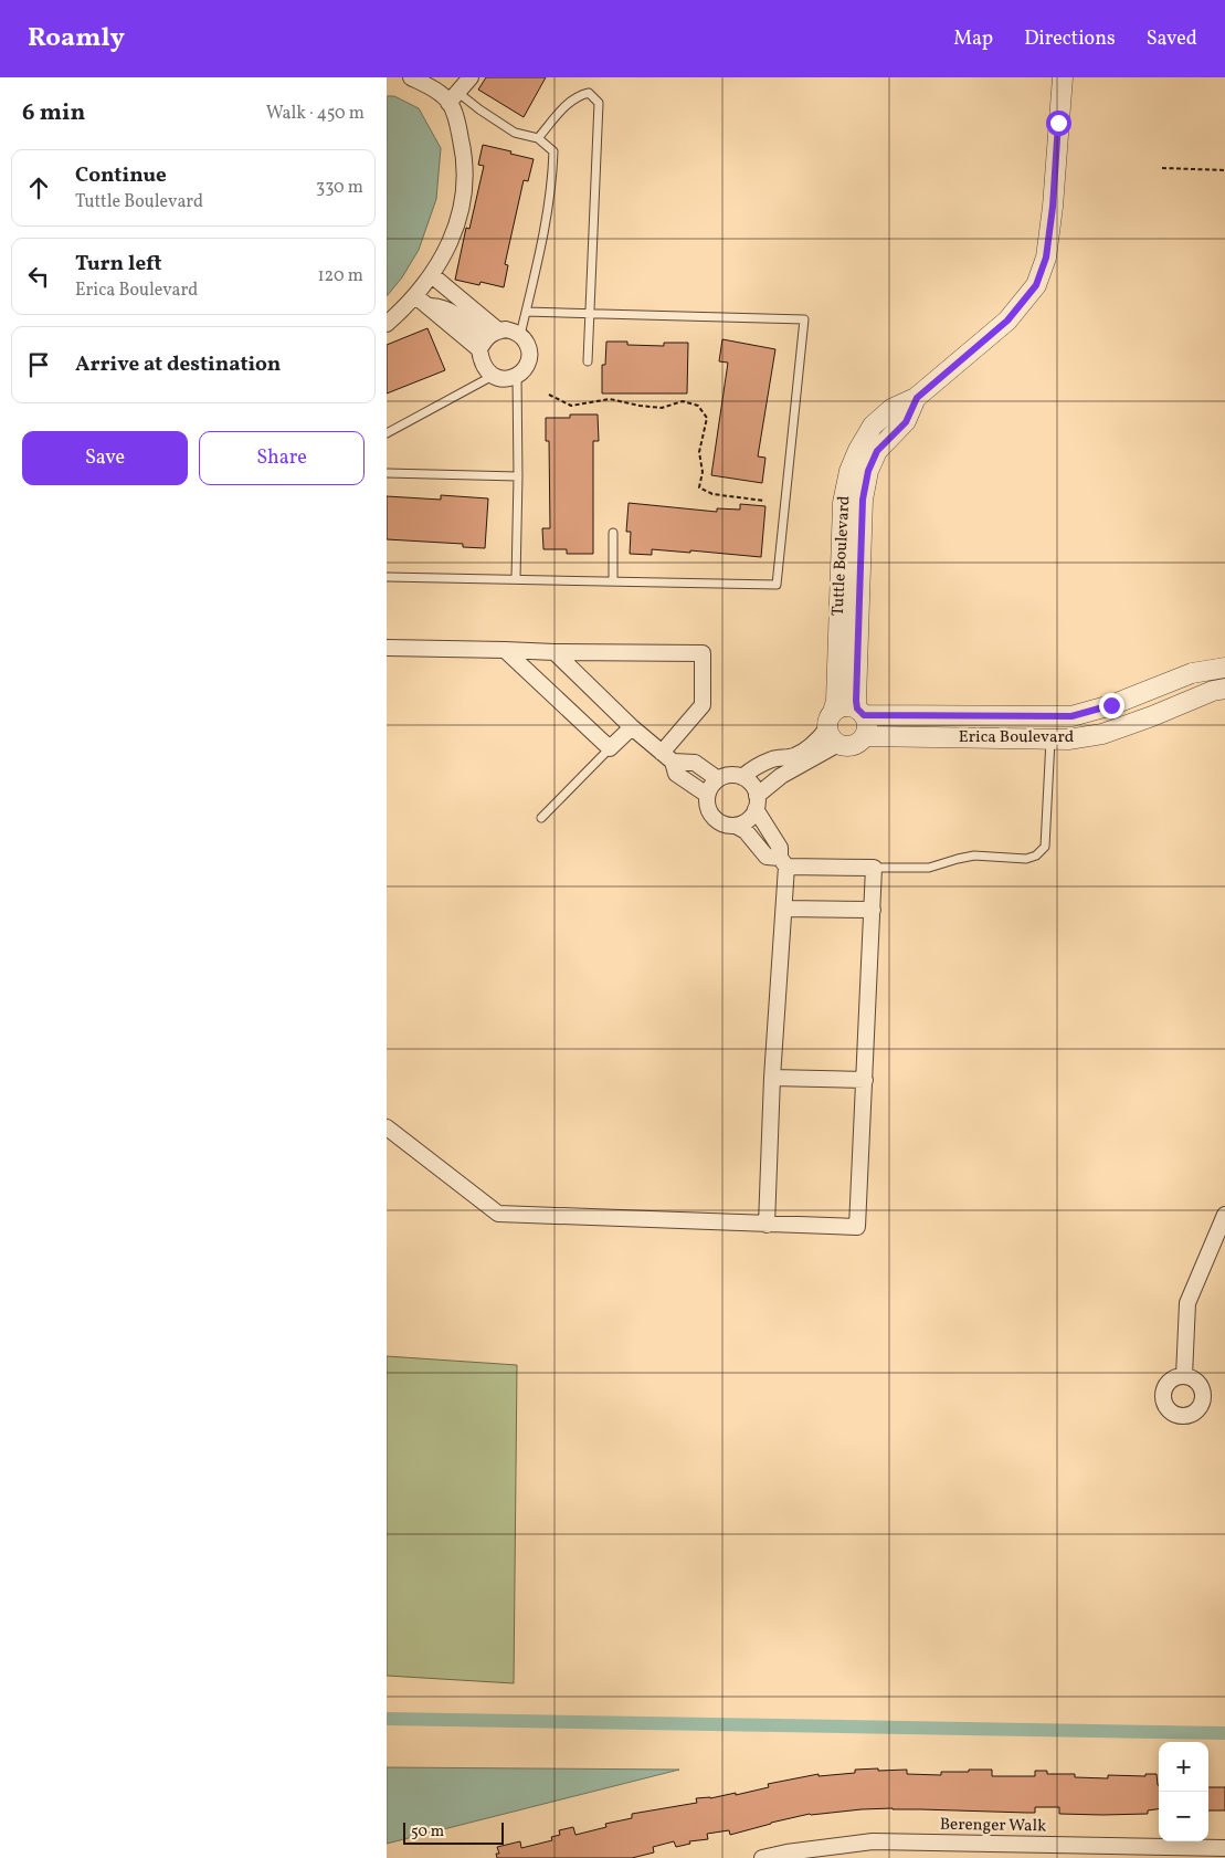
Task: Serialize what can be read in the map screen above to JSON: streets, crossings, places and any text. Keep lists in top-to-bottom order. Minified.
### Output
{"streets":{"street":["Tuttle Boulevard","Erica Boulevard","Berenger Walk"]},"crossings":[["Tuttle Boulevard","Erica Boulevard"]],"scale_bar":"50 m","page":{"header":"Roamly","nav":["Map","Directions","Saved"],"heading":["6 min","Walk · 450 m"],"list":[["Continue","Tuttle Boulevard","330 m"],["Turn left","Erica Boulevard","120 m"],"Arrive at destination"],"buttons":["Save","Share"],"map_buttons":["+","−"],"scale":"50 m"}}
